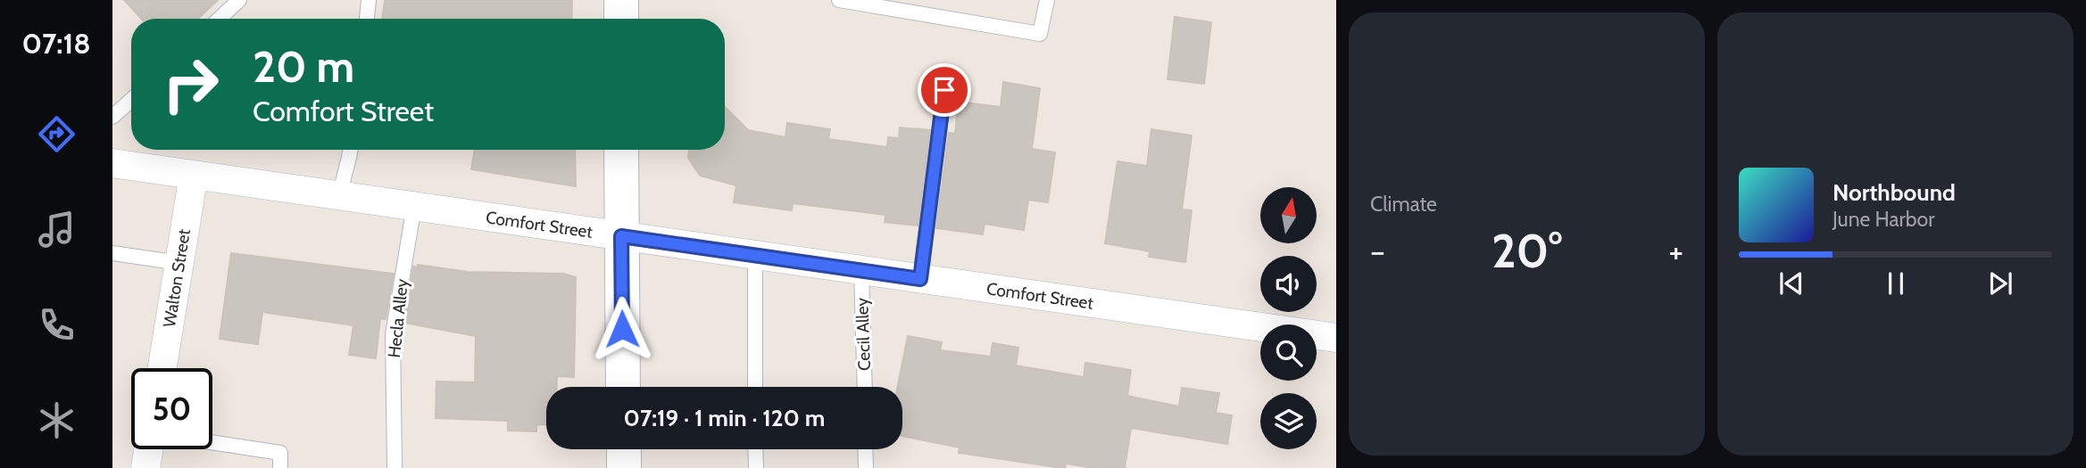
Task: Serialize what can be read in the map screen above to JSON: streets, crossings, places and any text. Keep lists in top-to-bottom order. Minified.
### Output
{"streets":{"street":["Comfort Street","Walton Street"],"lane":["Hecla Alley","Cecil Alley"]},"crossings":[["Comfort Street","Walton Street"],["Comfort Street","Hecla Alley"],["Comfort Street","Cecil Alley"]],"north":"top","page":{"tabs":"07:18","tile":"Climate","turn":["20 m","Comfort Street"],"song":["Northbound","June Harbor"],"heat":["−","20°","+"],"limit":"50","trip":"07:19 · 1 min · 120 m"}}
